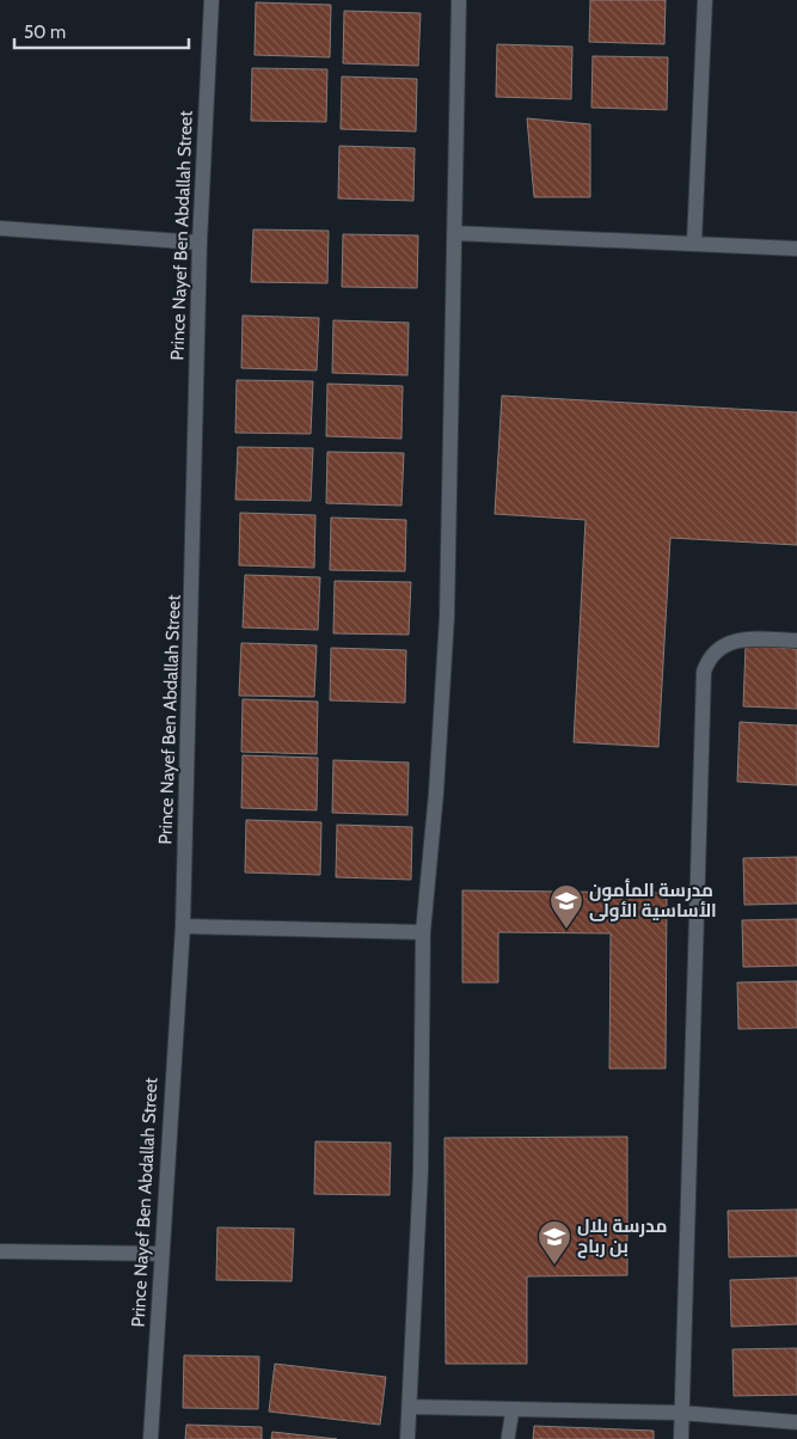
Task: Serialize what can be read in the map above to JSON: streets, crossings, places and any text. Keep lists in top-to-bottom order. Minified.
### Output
{"streets":{"street":["Prince Nayef Ben Abdallah Street"]},"places":{"school or university":["مدرسة المأمون الأساسية الأولى","مدرسة بلال بن رباح"]},"scale_bar":"50 m"}
